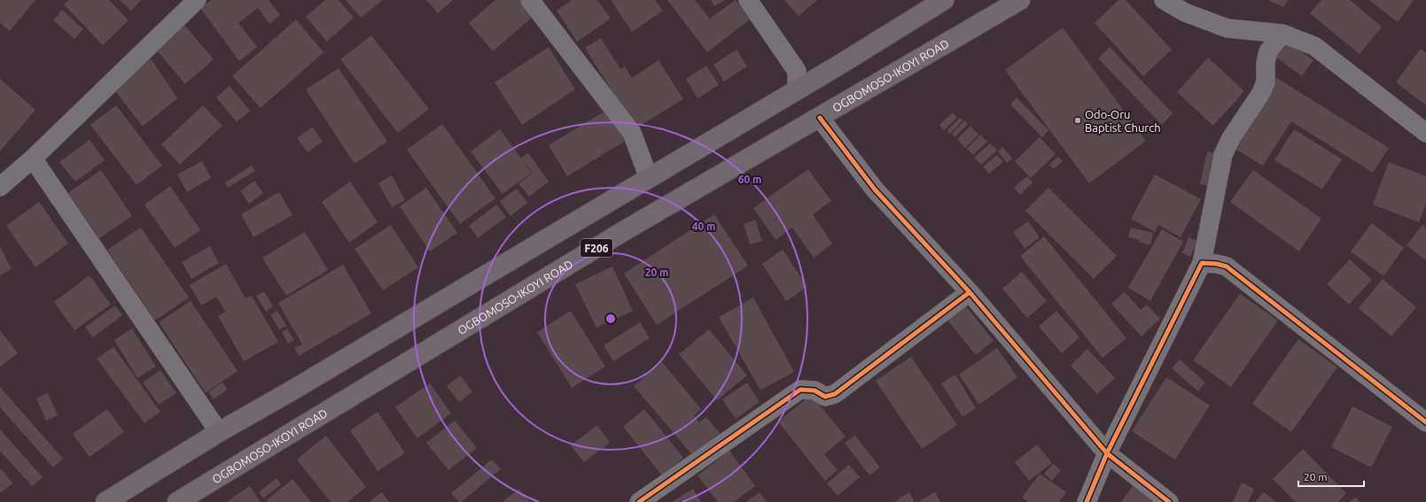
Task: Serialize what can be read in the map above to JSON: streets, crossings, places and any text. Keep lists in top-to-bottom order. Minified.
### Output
{"streets":{"main road":["OGBOMOSO-IKOYI ROAD","F206"]},"places":["Odo-Oru Baptist Church"],"scale_bar":"20 m","rings":["60 m","40 m","20 m"]}
